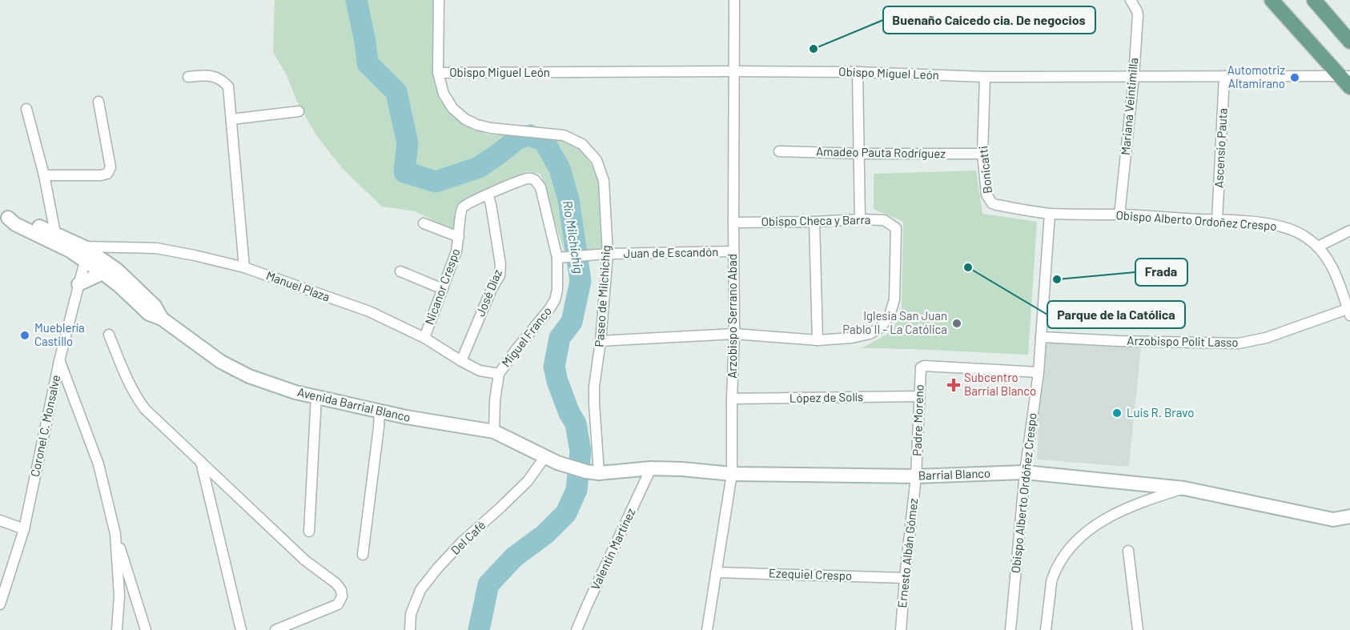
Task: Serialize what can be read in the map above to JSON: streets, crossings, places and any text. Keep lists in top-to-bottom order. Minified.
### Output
{"streets":{"street":["Obispo Miguel León","Mariana Veintimilla","Ascensio Pauta","Amadeo Pauta Rodríguez","Bonicatti","Obispo Checa y Barra","Obispo Alberto Ordoñez Crespo","Juan de Escandón","Manuel Plaza","Nicanor Crespo","José Díaz","Paseo de Milchichig","Arzobispo Serrano Abad","Miguel Franco","Arzobispo Polit Lasso","López de Solís","Avenida Barrial Blanco","Padre Moreno","Coronel C. Monsalve","Barrial Blanco","Obispo Alberto Ordóñez Crespo","Del Café","Valentín Martínez","Ernesto Albán Gómez","Ezequiel Crespo"]},"crossings":[["Obispo Miguel León","Mariana Veintimilla"],["Obispo Miguel León","Ascensio Pauta"],["Obispo Miguel León","Bonicatti"],["Obispo Miguel León","Paseo de Milchichig"],["Obispo Miguel León","Arzobispo Serrano Abad"],["Mariana Veintimilla","Obispo Alberto Ordoñez Crespo"],["Ascensio Pauta","Obispo Alberto Ordoñez Crespo"],["Amadeo Pauta Rodríguez","Bonicatti"],["Bonicatti","Obispo Alberto Ordoñez Crespo"],["Bonicatti","Obispo Alberto Ordóñez Crespo"],["Obispo Checa y Barra","Arzobispo Serrano Abad"],["Obispo Alberto Ordoñez Crespo","Arzobispo Polit Lasso"],["Obispo Alberto Ordoñez Crespo","Obispo Alberto Ordóñez Crespo"],["Juan de Escandón","Paseo de Milchichig"],["Juan de Escandón","Arzobispo Serrano Abad"],["Juan de Escandón","Miguel Franco"],["Manuel Plaza","Nicanor Crespo"],["Manuel Plaza","José Díaz"],["Manuel Plaza","Miguel Franco"],["Manuel Plaza","Avenida Barrial Blanco"],["Manuel Plaza","Coronel C. Monsalve"],["Nicanor Crespo","Miguel Franco"],["José Díaz","Miguel Franco"],["Paseo de Milchichig","Barrial Blanco"],["Arzobispo Serrano Abad","López de Solís"],["Arzobispo Serrano Abad","Barrial Blanco"],["Arzobispo Serrano Abad","Ezequiel Crespo"],["Miguel Franco","Avenida Barrial Blanco"],["Arzobispo Polit Lasso","Obispo Alberto Ordóñez Crespo"],["López de Solís","Padre Moreno"],["Avenida Barrial Blanco","Coronel C. Monsalve"],["Avenida Barrial Blanco","Barrial Blanco"],["Avenida Barrial Blanco","Del Café"],["Padre Moreno","Barrial Blanco"],["Padre Moreno","Obispo Alberto Ordóñez Crespo"],["Padre Moreno","Ernesto Albán Gómez"],["Barrial Blanco","Obispo Alberto Ordóñez Crespo"],["Barrial Blanco","Del Café"],["Barrial Blanco","Valentín Martínez"],["Barrial Blanco","Ernesto Albán Gómez"],["Ernesto Albán Gómez","Ezequiel Crespo"]],"water":["Río Milchichig"],"places":{"other":["Buenaño Caicedo cia. De negocios","Automotriz Altamirano","Parque de la Católica","Frada","Iglesia San Juan Pablo II - La Católica","Mueblería Castillo","Luis R. Bravo"],"health":["Subcentro Barrial Blanco"]}}
